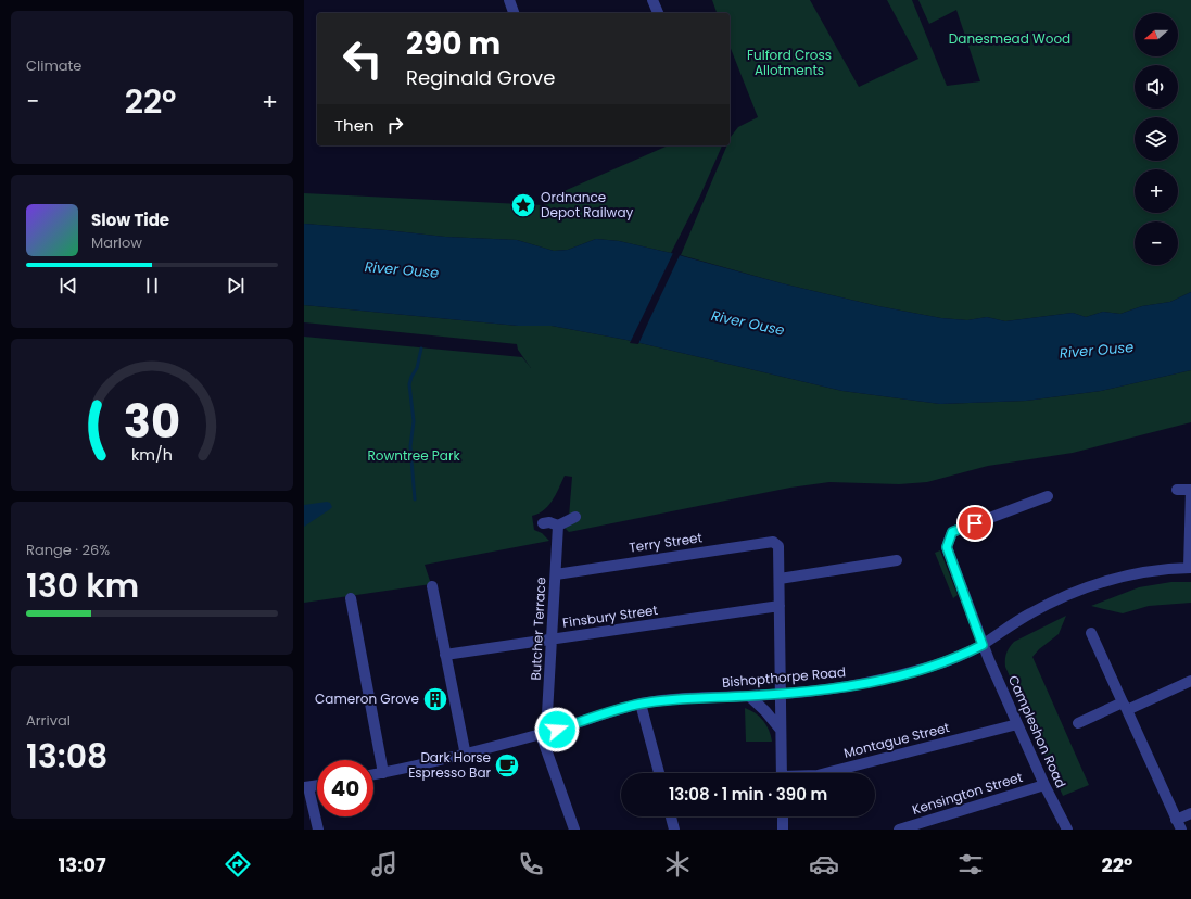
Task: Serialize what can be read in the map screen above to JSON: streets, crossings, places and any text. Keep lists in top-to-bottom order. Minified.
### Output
{"streets":{"street":["Terry Street","Finsbury Street","Butcher Terrace","Bishopthorpe Road","Campleshon Road","Montague Street","Kensington Street"]},"crossings":[["Terry Street","Butcher Terrace"],["Finsbury Street","Butcher Terrace"],["Butcher Terrace","Bishopthorpe Road"],["Bishopthorpe Road","Campleshon Road"],["Campleshon Road","Montague Street"],["Campleshon Road","Kensington Street"]],"water":["River Ouse"],"parks":["Danesmead Wood","Fulford Cross Allotments","Rowntree Park"],"places":{"place":["Ordnance Depot Railway"],"building":["Cameron Grove"],"cafe":["Dark Horse Espresso Bar"]},"north":"left","page":{"tile":["Climate",["Range · 26%","130 km"],["Arrival","13:08"]],"map_buttons":["+","−"],"turn":["290 m","Reginald Grove"],"heat":["−","22°","+"],"then":"Then","song":["Slow Tide","Marlow"],"limit":"40","trip":"13:08 · 1 min · 390 m","tabs":["13:07","22°"],"gauge":["30","km/h"]}}
